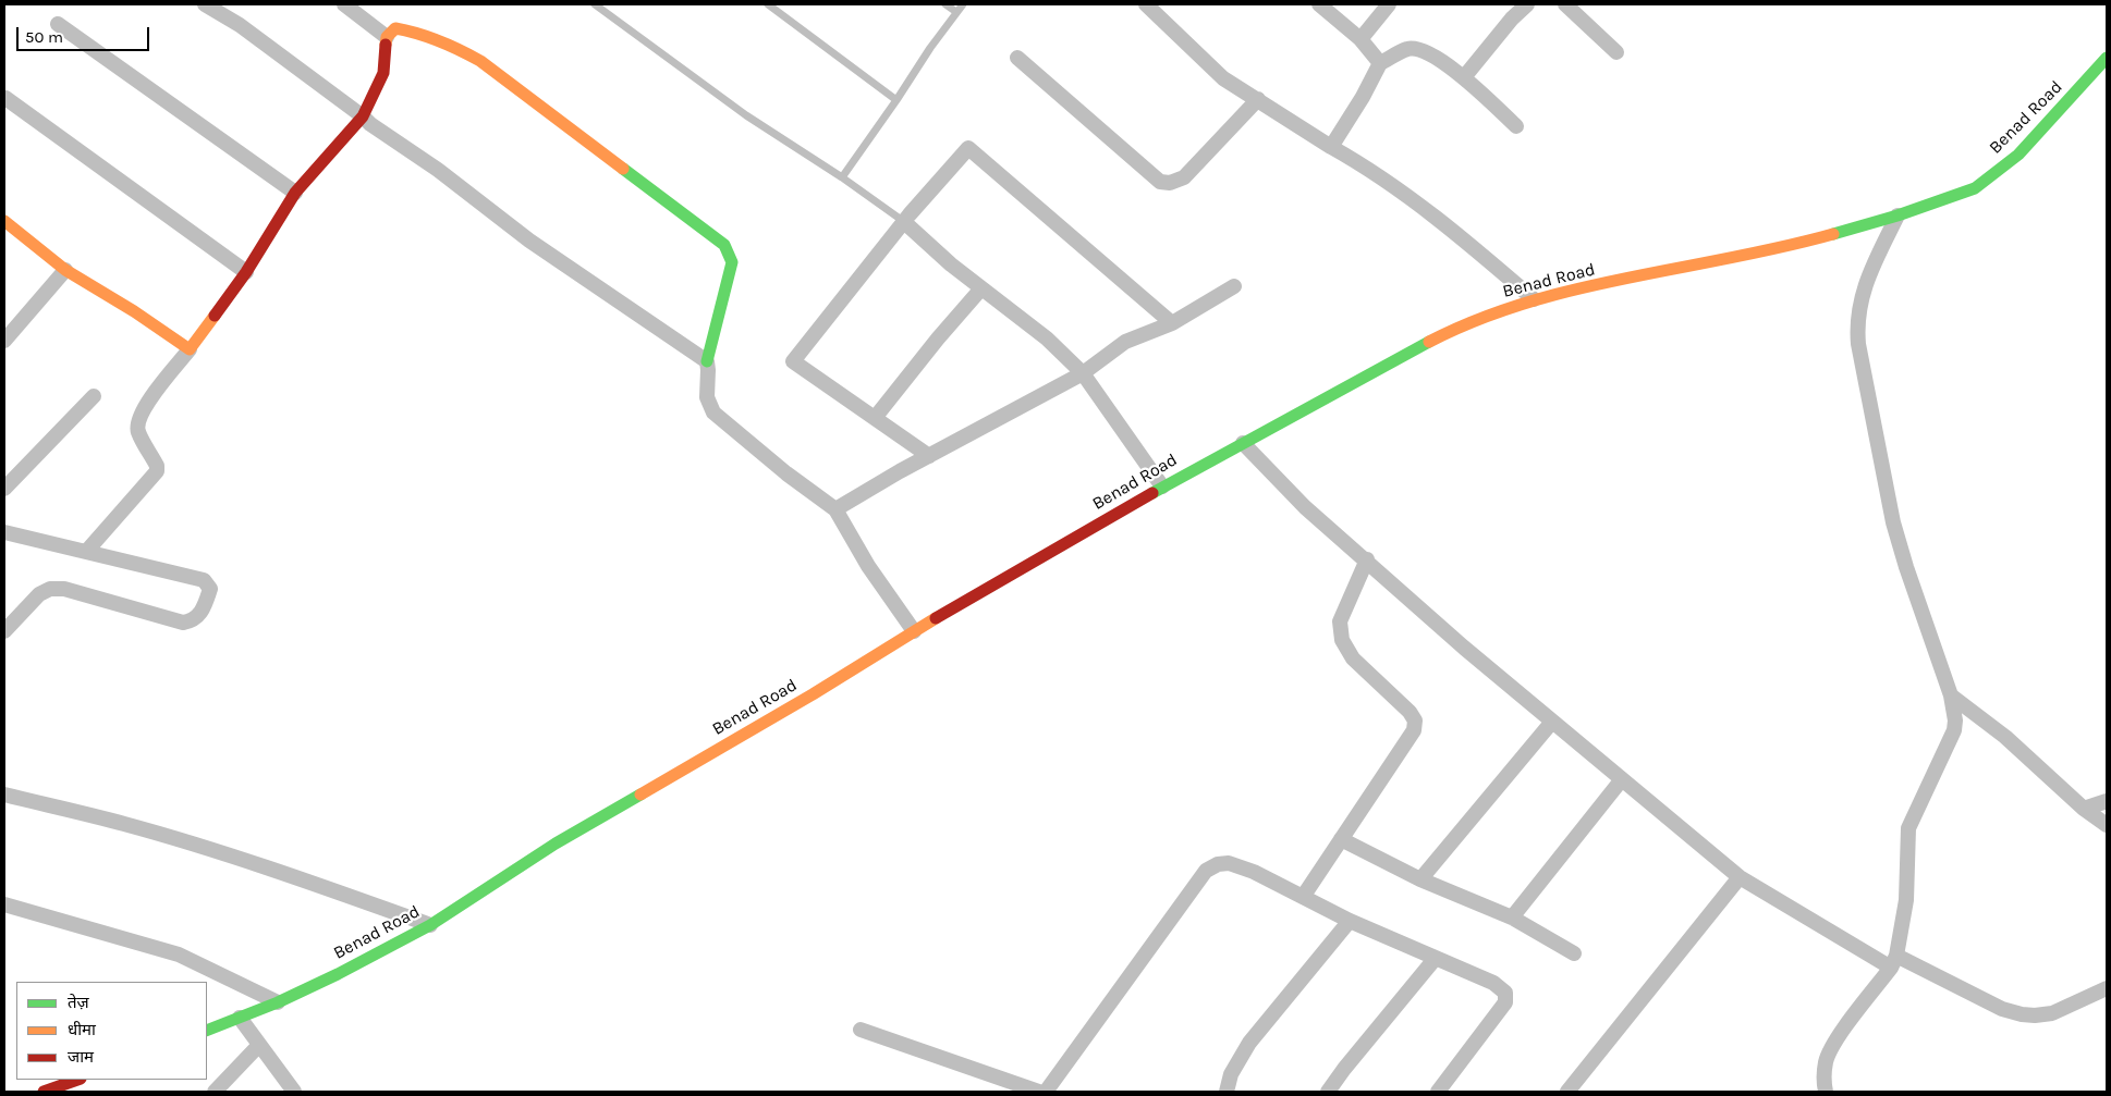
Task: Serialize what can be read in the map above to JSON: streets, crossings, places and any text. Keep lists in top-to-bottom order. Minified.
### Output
{"streets":{"main road":["Benad Road"]},"legend":["तेज़","धीमा","जाम"],"scale_bar":"50 m"}
